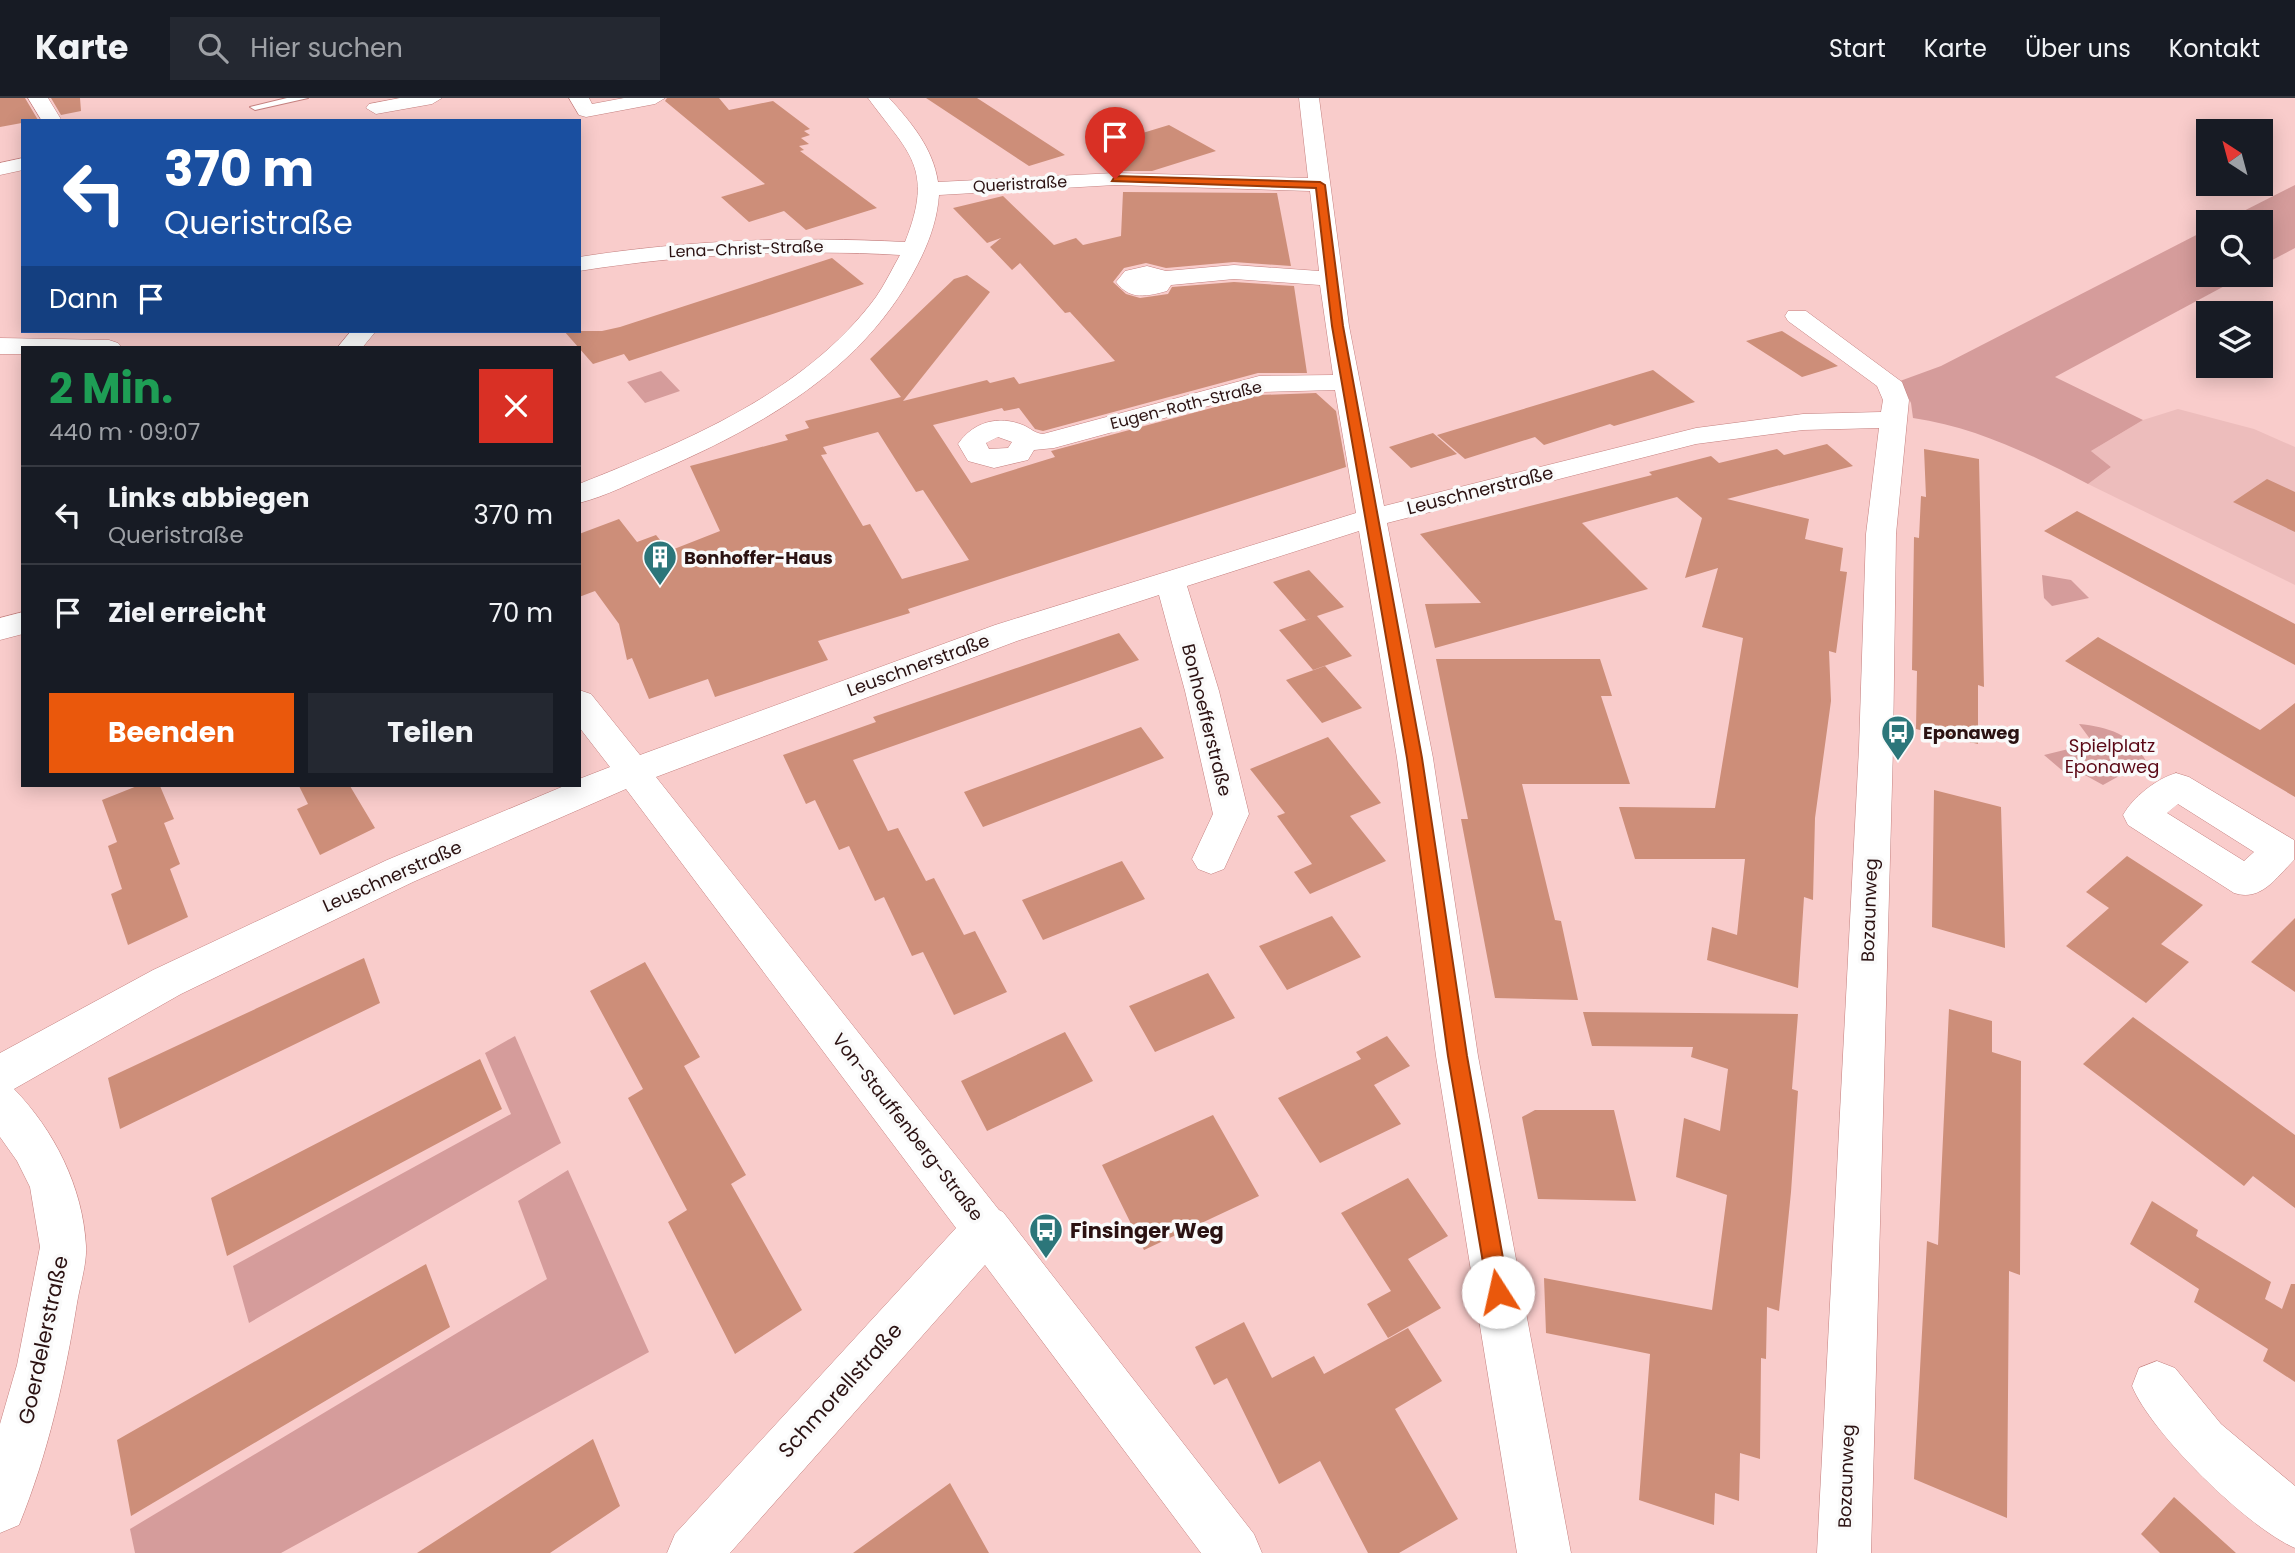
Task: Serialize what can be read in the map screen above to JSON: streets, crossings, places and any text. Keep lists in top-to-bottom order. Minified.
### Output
{"streets":{"street":["Queristraße","Lena-Christ-Straße","Eugen-Roth-Straße","Leuschnerstraße","Bonhoefferstraße","Bozaunweg","Von-Stauffenberg-Straße","Goerdelerstraße","Schmorellstraße"]},"crossings":[["Leuschnerstraße","Bonhoefferstraße"],["Leuschnerstraße","Bozaunweg"],["Leuschnerstraße","Von-Stauffenberg-Straße"],["Von-Stauffenberg-Straße","Schmorellstraße"]],"parks":["Spielplatz Eponaweg"],"places":{"building":["Bonhoffer-Haus"],"bus stop":["Eponaweg","Finsinger Weg"]},"north":"top left","page":{"header":"Karte","search":"Hier suchen","nav":["Start","Karte","Über uns","Kontakt"],"turn":["370 m","Queristraße"],"then":"Dann","heading":["2 Min.","440 m · 09:07"],"list":[{"name":"Links abbiegen","note":"Queristraße","value":"370 m"},{"name":"Ziel erreicht","value":"70 m"}],"buttons":["Beenden","Teilen"]}}
